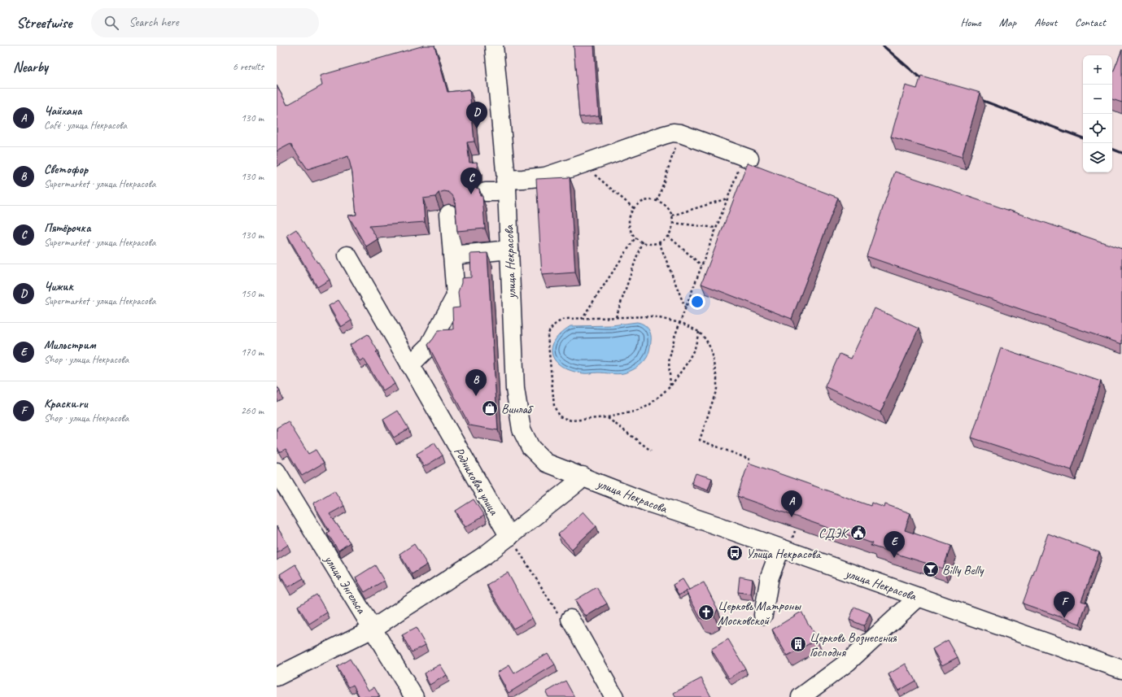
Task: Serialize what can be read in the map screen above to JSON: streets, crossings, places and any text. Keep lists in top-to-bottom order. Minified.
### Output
{"streets":{"street":["улица Некрасова","Родниковая улица","улица Энгельса"]},"places":{"shop":["Винлаб"],"public building":["СДЭК"],"bus stop":["Улица Некрасова"],"bar":["Billy Belly"],"church":["Церковь Матроны Московской"],"building":["Церковь Вознесения Господня"]},"page":{"header":"Streetwise","search":"Search here","nav":["Home","Map","About","Contact"],"heading":["Nearby","6 results"],"map_buttons":["+","−"],"list":[{"mark":"A","name":"Чайхана","note":"Café · улица Некрасова","value":"130 m"},{"mark":"B","name":"Светофор","note":"Supermarket · улица Некрасова","value":"130 m"},{"mark":"C","name":"Пятёрочка","note":"Supermarket · улица Некрасова","value":"130 m"},{"mark":"D","name":"Чижик","note":"Supermarket · улица Некрасова","value":"150 m"},{"mark":"E","name":"Мильстрим","note":"Shop · улица Некрасова","value":"170 m"},{"mark":"F","name":"Краски.ru","note":"Shop · улица Некрасова","value":"260 m"}],"pins":["D","C","B","A","E","F"]}}
